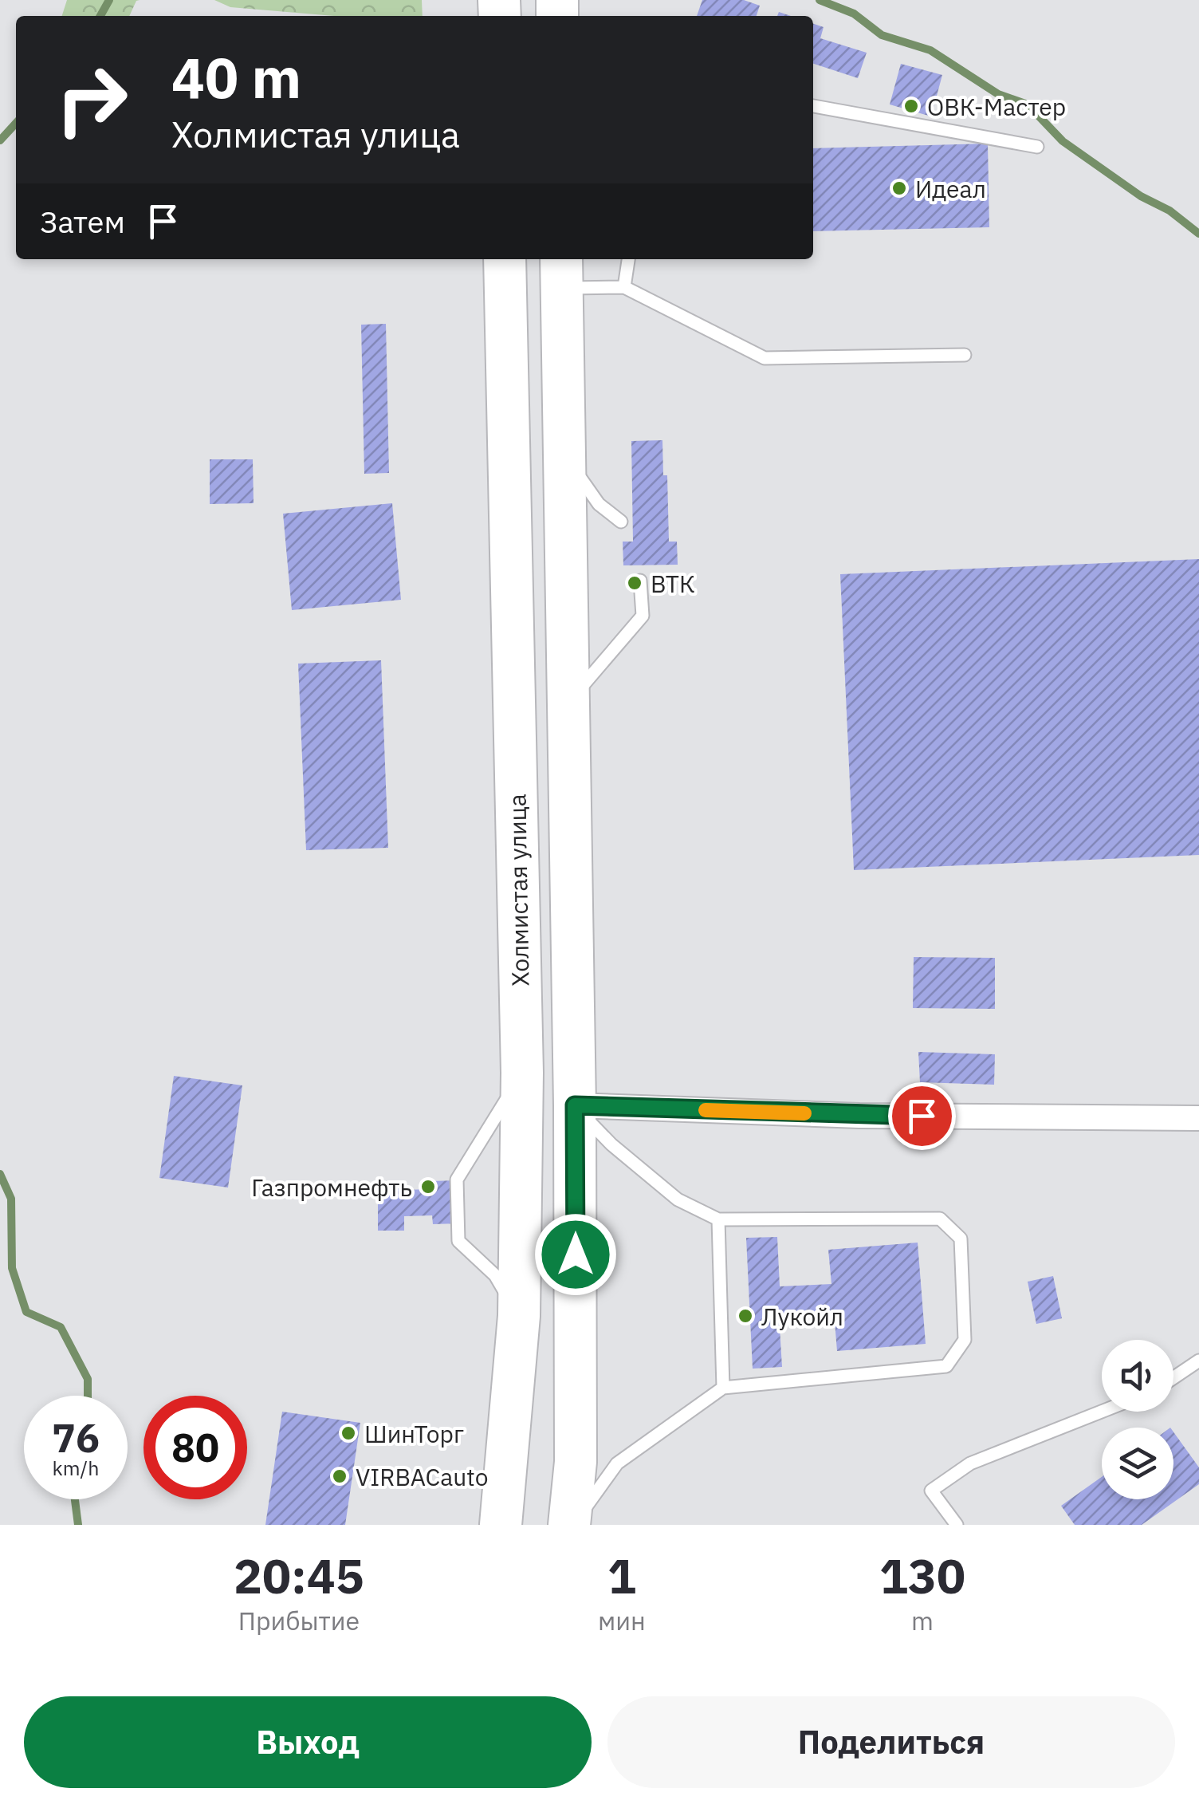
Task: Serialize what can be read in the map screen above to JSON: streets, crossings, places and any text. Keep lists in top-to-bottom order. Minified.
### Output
{"streets":{"highway":["Холмистая улица"]},"places":["ОВК-Мастер","Идеал","ВТК","Газпромнефть","Лукойл","ШинТорг","VIRBACauto"],"page":{"turn":["40 m","Холмистая улица"],"then":"Затем","speed":"76 km/h","limit":"80","eta":["20:45","Прибытие","1","мин","130","m"],"buttons":["Выход","Поделиться"]}}
